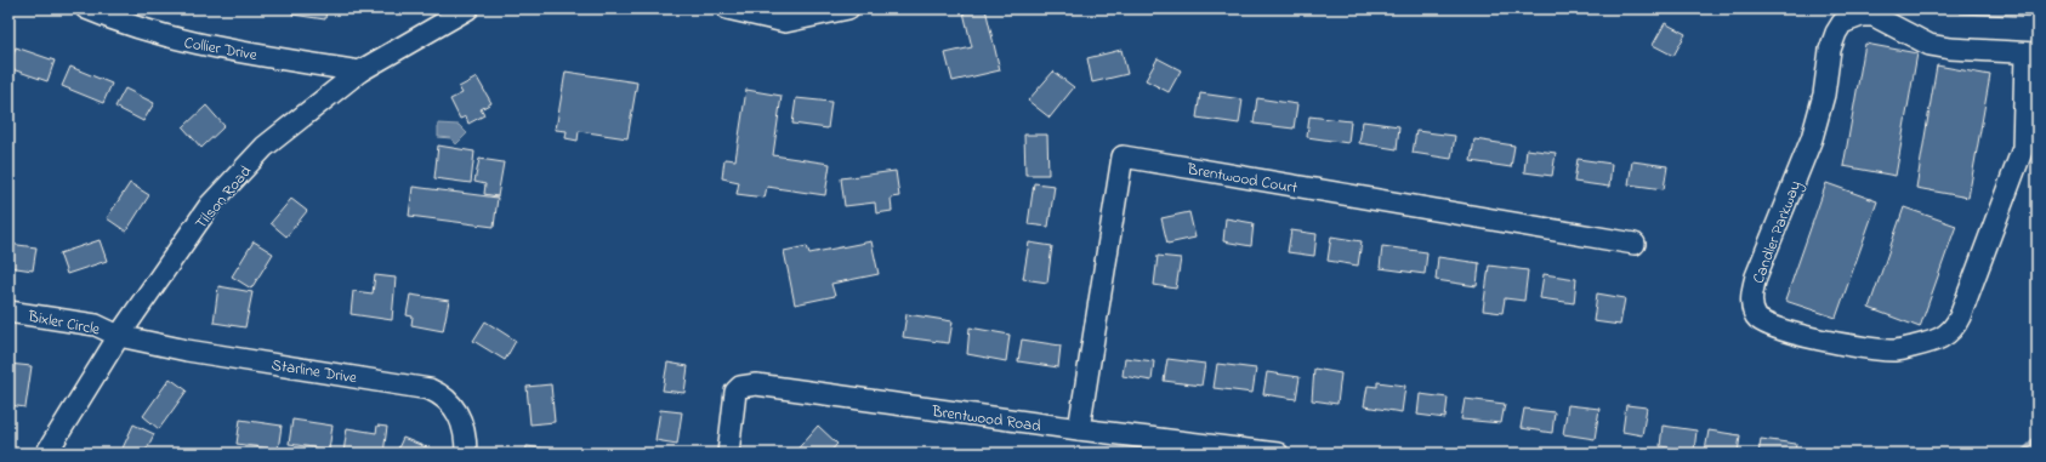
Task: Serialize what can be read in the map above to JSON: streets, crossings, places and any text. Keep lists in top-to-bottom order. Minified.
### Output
{"streets":{"street":["Collier Drive","Brentwood Court","Tilson Road","Candler Parkway","Bixler Circle","Starline Drive","Brentwood Road"]},"crossings":[["Collier Drive","Tilson Road"],["Brentwood Court","Brentwood Road"],["Tilson Road","Bixler Circle"],["Tilson Road","Starline Drive"],["Bixler Circle","Starline Drive"]]}
